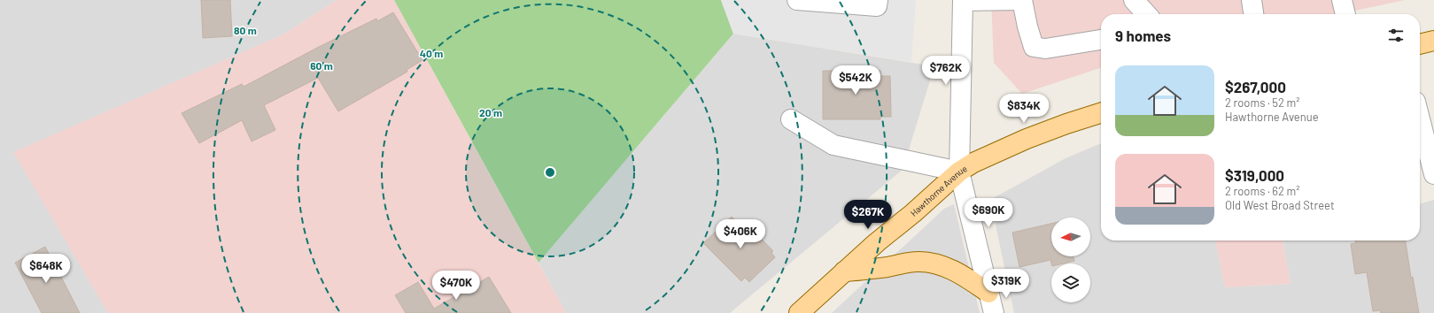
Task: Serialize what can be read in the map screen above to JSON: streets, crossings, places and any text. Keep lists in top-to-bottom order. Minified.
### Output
{"streets":{"main road":["Hawthorne Avenue"]},"north":"left","page":{"heading":"9 homes","price":["$762K","$542K","$834K","$690K","$267K","$406K","$648K","$319K","$470K"],"list":[{"name":"$267,000","note":"2 rooms · 52 m² · Hawthorne Avenue"},{"name":"$319,000","note":"2 rooms · 62 m² · Old West Broad Street"}]},"rings":["80 m","40 m","60 m","20 m"]}
